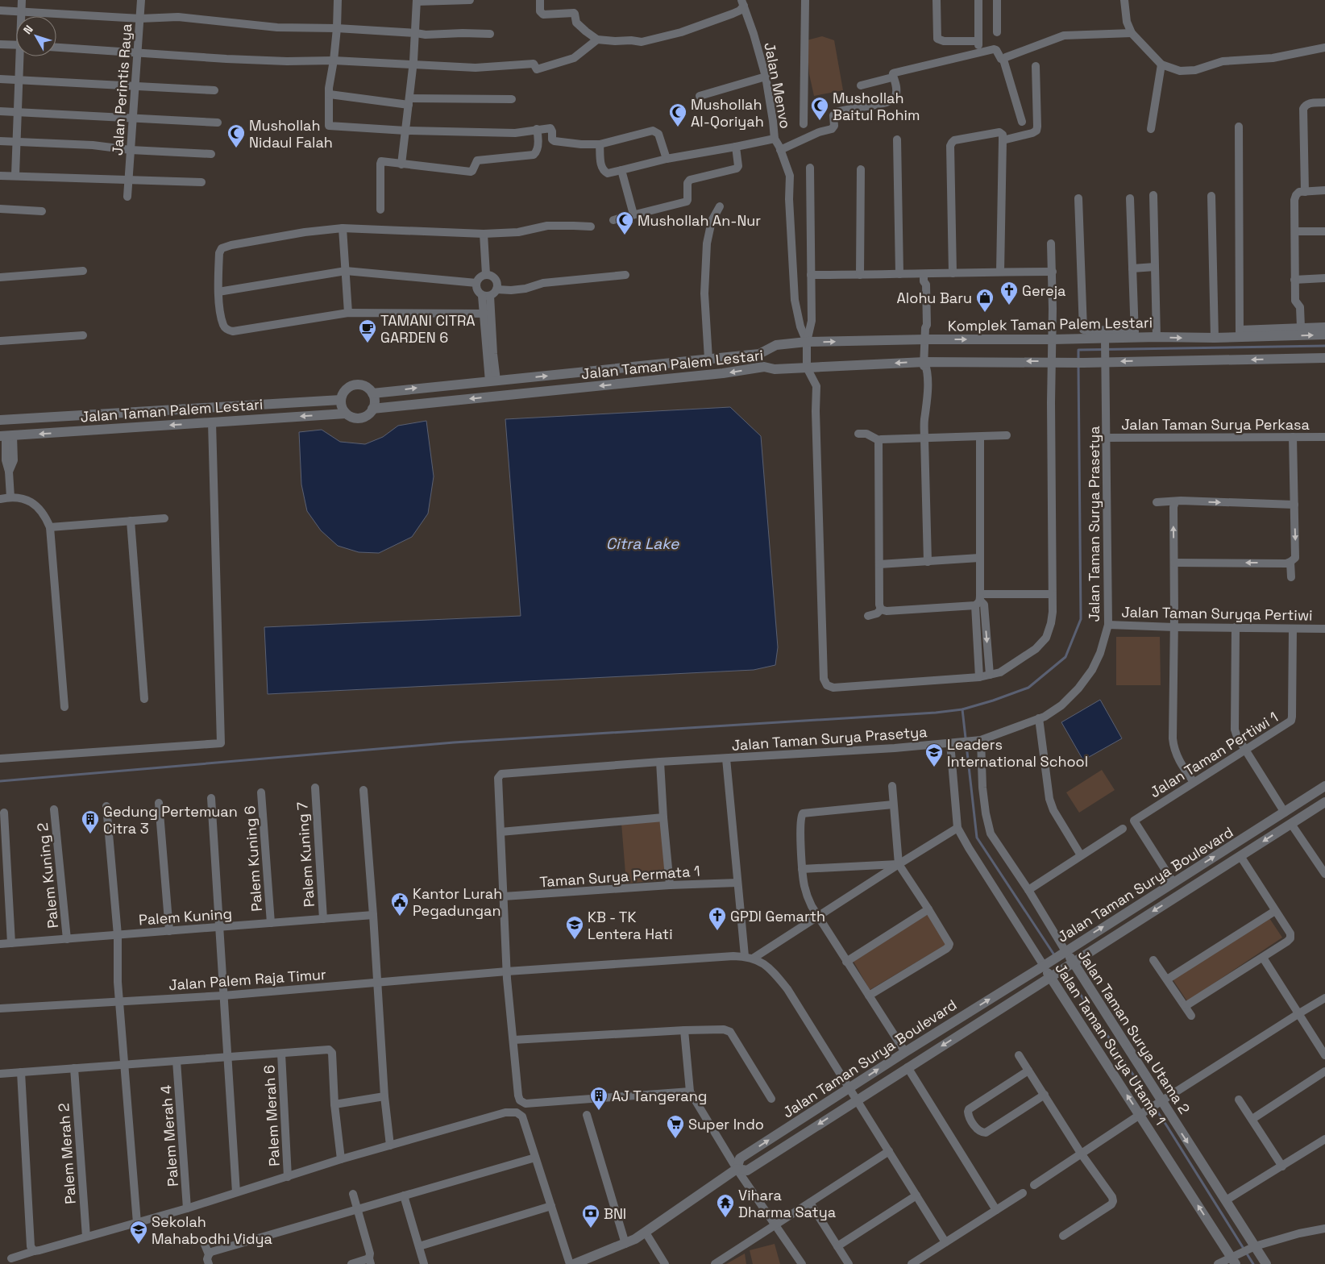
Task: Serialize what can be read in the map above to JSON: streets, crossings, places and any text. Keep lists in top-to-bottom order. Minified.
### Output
{"streets":{"street":["Jalan Menvo","Jalan Perintis Raya","Komplek Taman Palem Lestari","Jalan Taman Palem Lestari","Jalan Taman Surya Perkasa","Jalan Taman Surya Prasetya","Jalan Taman Suryqa Pertiwi","Jalan Taman Pertiwi 1","Palem Kuning 7","Palem Kuning 6","Palem Kuning 2","Taman Surya Permata 1","Jalan Taman Surya Boulevard","Palem Kuning","Jalan Palem Raja Timur","Jalan Taman Surya Utama 2","Jalan Taman Surya Utama 1","Palem Merah 6","Palem Merah 4","Palem Merah 2"]},"crossings":[["Komplek Taman Palem Lestari","Jalan Taman Palem Lestari"],["Komplek Taman Palem Lestari","Jalan Taman Surya Prasetya"],["Jalan Taman Palem Lestari","Jalan Taman Surya Prasetya"],["Jalan Taman Surya Perkasa","Jalan Taman Surya Prasetya"],["Jalan Taman Surya Prasetya","Jalan Taman Suryqa Pertiwi"],["Jalan Taman Surya Prasetya","Jalan Taman Surya Utama 2"],["Jalan Taman Surya Prasetya","Jalan Taman Surya Utama 1"],["Jalan Taman Suryqa Pertiwi","Jalan Taman Pertiwi 1"],["Jalan Taman Pertiwi 1","Jalan Taman Surya Boulevard"],["Palem Kuning 7","Palem Kuning"],["Palem Kuning 6","Palem Kuning"],["Palem Kuning 2","Palem Kuning"],["Jalan Taman Surya Boulevard","Jalan Taman Surya Utama 2"],["Jalan Taman Surya Boulevard","Jalan Taman Surya Utama 1"]],"water":["Citra Lake"],"places":{"mosque":["Mushollah Baitul Rohim","Mushollah Al-Qoriyah","Mushollah Nidaul Falah","Mushollah An-Nur"],"church":["Gereja","GPDI Gemarth"],"shop":["Alohu Baru"],"cafe":["TAMANI CITRA GARDEN 6"],"school or university":["Leaders International School","KB - TK Lentera Hati","Sekolah Mahabodhi Vidya"],"building":["Gedung Pertemuan Citra 3","AJ Tangerang"],"public building":["Kantor Lurah Pegadungan"],"supermarket":["Super Indo"],"temple":["Vihara Dharma Satya"],"bank":["BNI"]},"north":"top left"}
